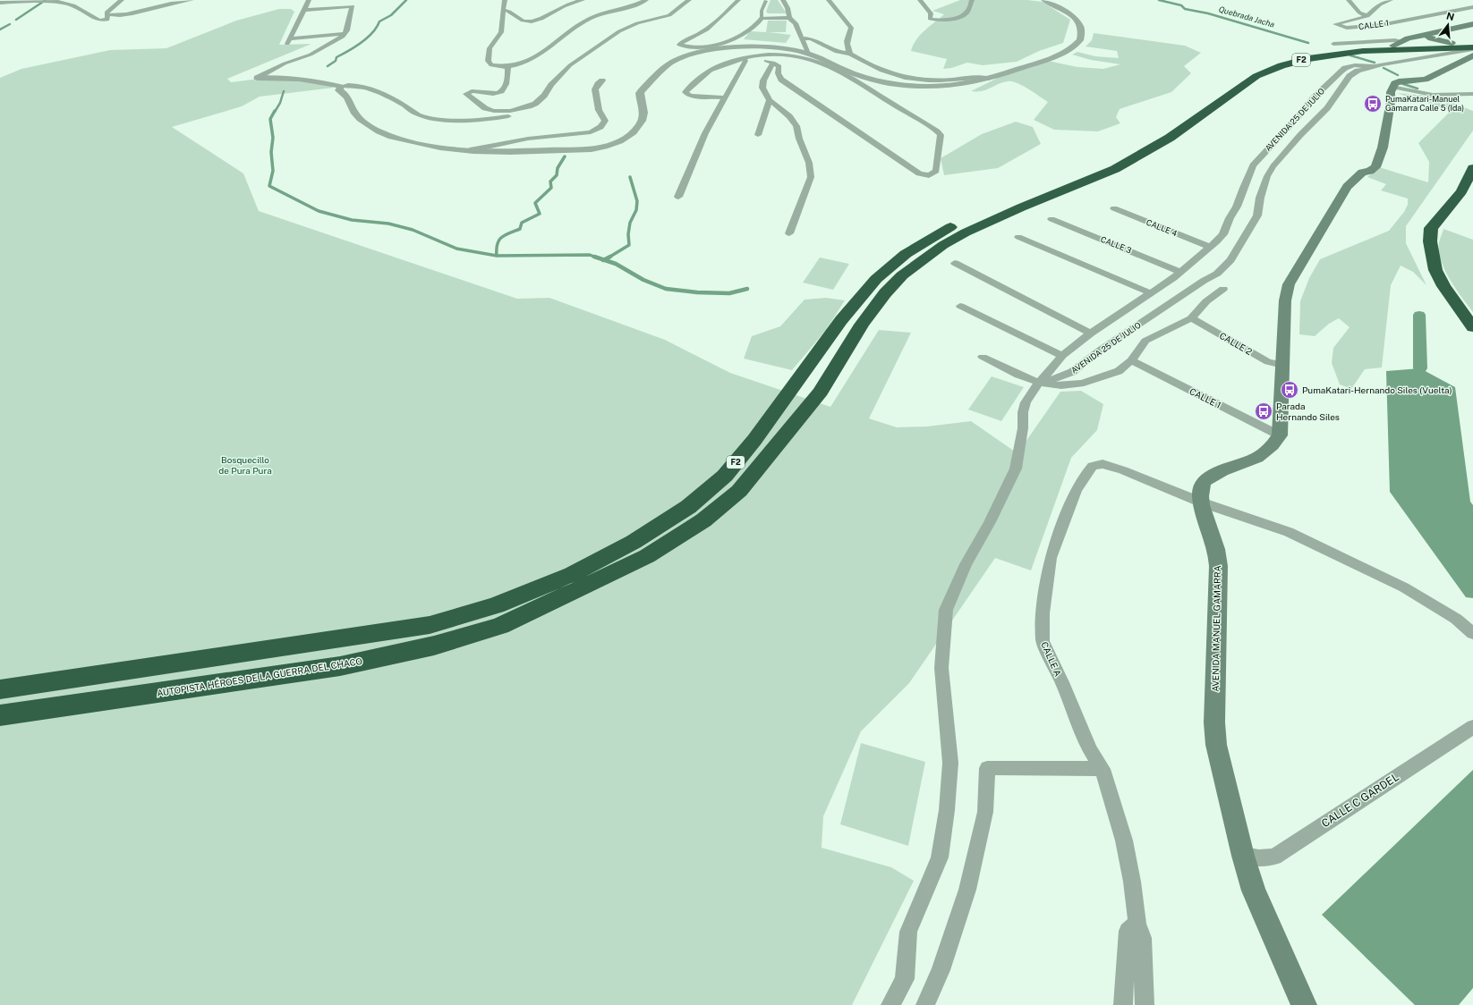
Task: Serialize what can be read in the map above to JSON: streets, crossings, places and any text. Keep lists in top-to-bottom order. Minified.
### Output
{"streets":{"highway":["F2","AUTOPISTA HÉROES DE LA GUERRA DEL CHACO"],"main road":["AVENIDA MANUEL GAMARRA"],"street":["CALLE 1","AVENIDA 25 DE JULIO","CALLE 4","CALLE 3","CALLE 2","CALLE A","CALLE C GARDEL"]},"crossings":[["CALLE 1","AVENIDA MANUEL GAMARRA"],["AVENIDA 25 DE JULIO","CALLE 4"],["AVENIDA 25 DE JULIO","CALLE 3"],["AVENIDA 25 DE JULIO","AUTOPISTA HÉROES DE LA GUERRA DEL CHACO"],["AVENIDA MANUEL GAMARRA","CALLE A"],["AVENIDA MANUEL GAMARRA","CALLE C GARDEL"]],"water":["Quebrada Jacha"],"parks":["Bosquecillo de Pura Pura"],"places":{"bus stop":["PumaKatari-Manuel Gamarra Calle 5 (Ida)","PumaKatari-Hernando Siles (Vuelta)","Parada Hernando Siles"]},"north":"top"}
